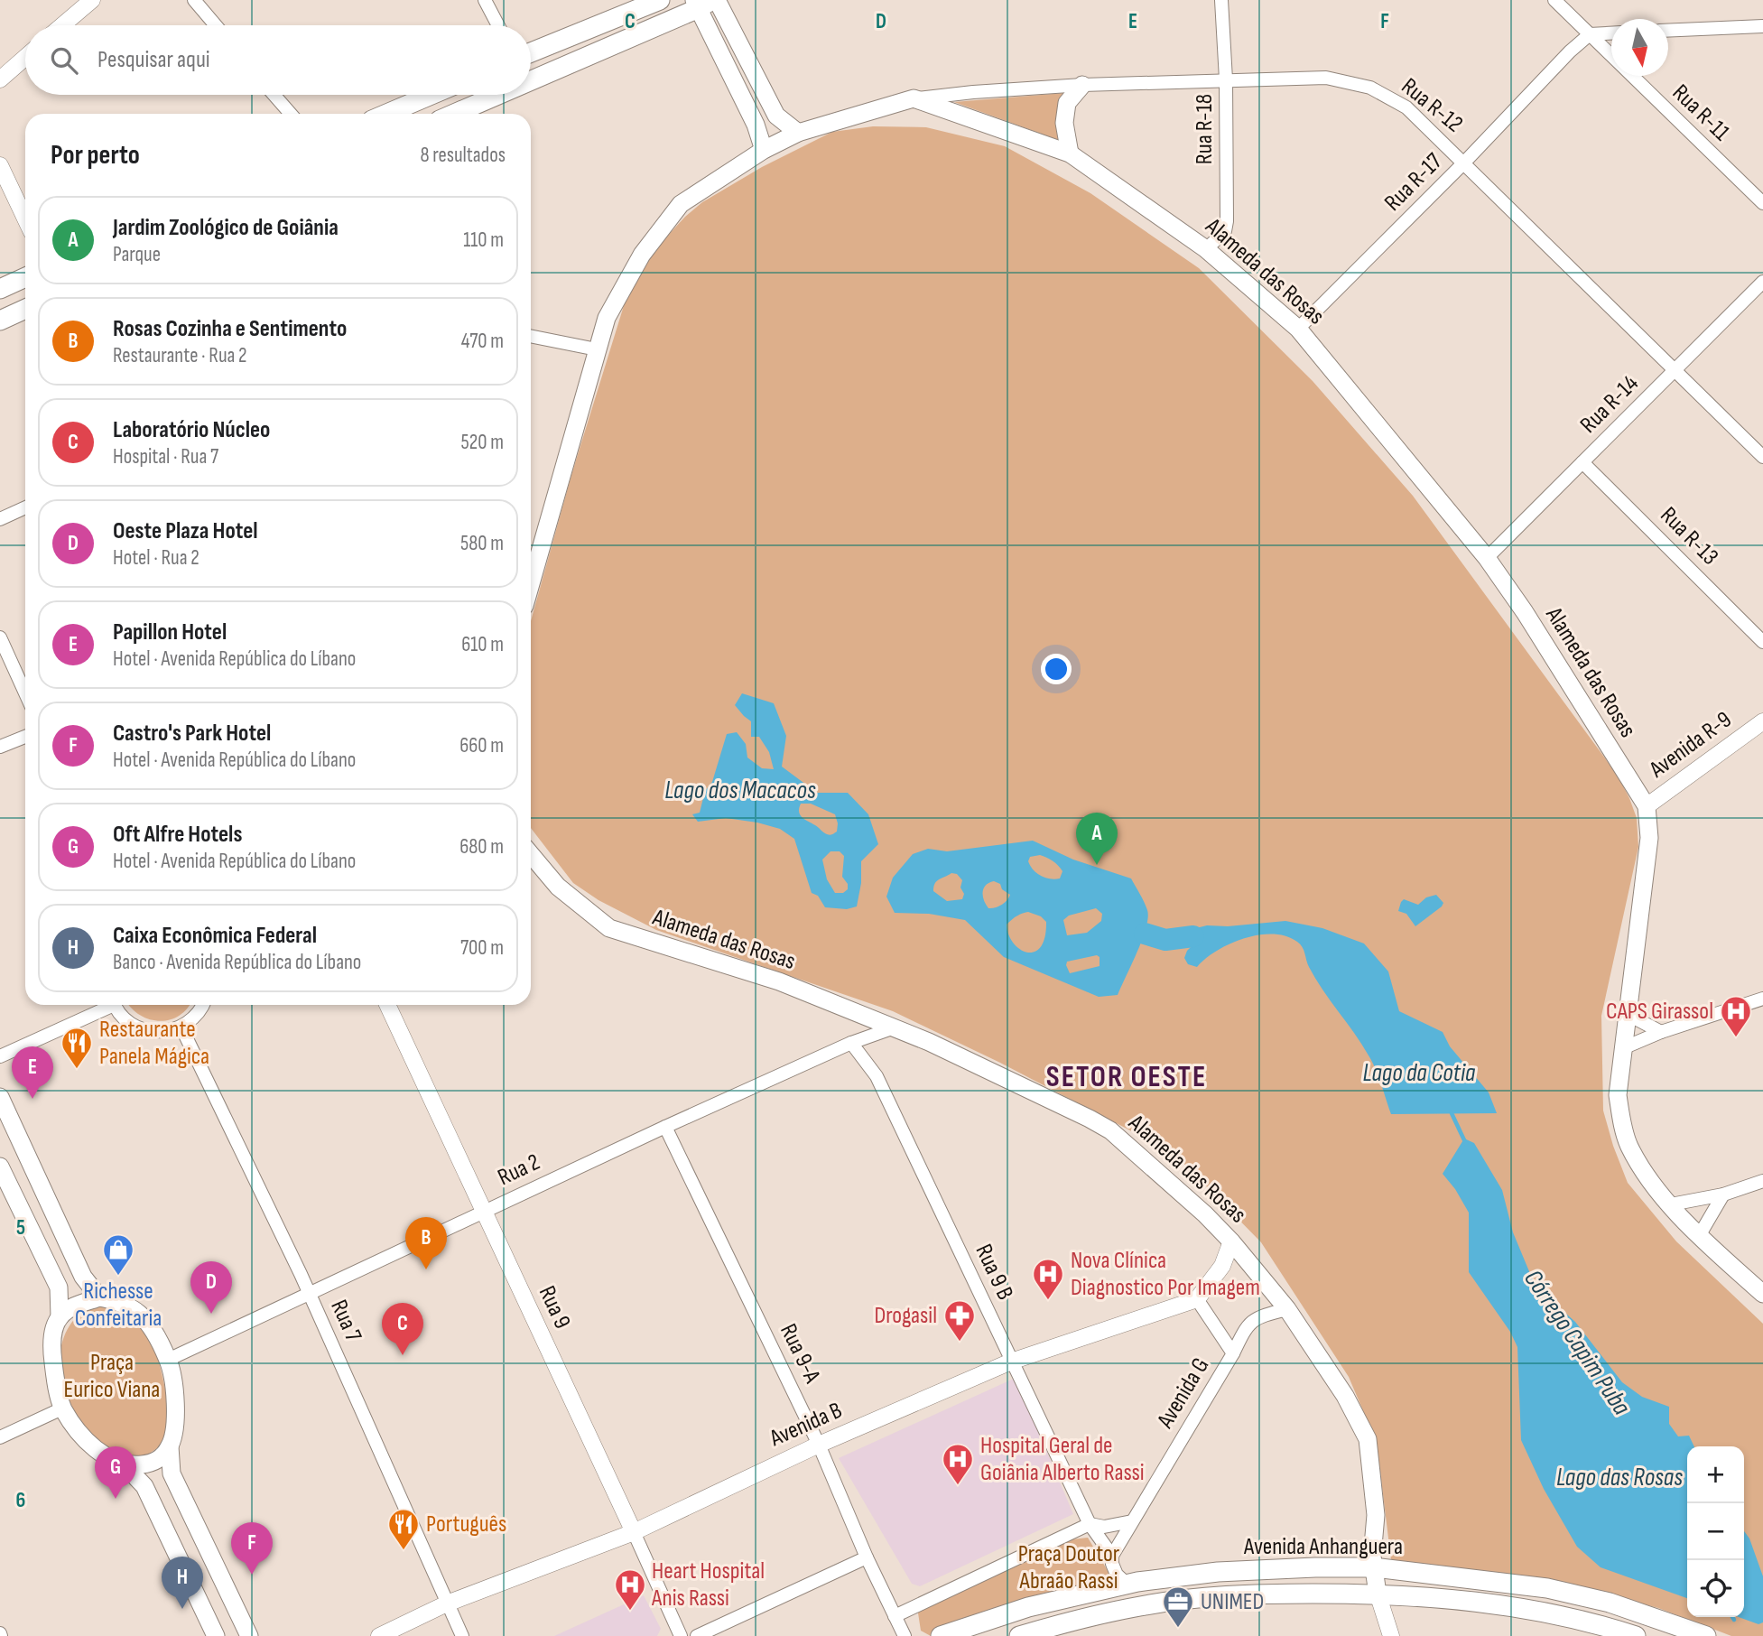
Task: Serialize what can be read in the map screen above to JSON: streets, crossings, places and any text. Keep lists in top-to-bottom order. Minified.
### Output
{"streets":{"main road":["Alameda das Rosas","Avenida Anhanguera"],"street":["Rua R-12","Rua R-11","Rua R-18","Rua R-17","Rua R-14","Rua R-13","Avenida R-9","Rua 2","Rua 9 B","Rua 9","Rua 7","Rua 9-A","Avenida G","Avenida B"]},"crossings":[["Rua R-12","Rua R-18"],["Rua R-12","Rua R-17"],["Rua R-12","Alameda das Rosas"],["Rua R-12","Rua R-14"],["Rua R-11","Rua R-17"],["Rua R-18","Alameda das Rosas"],["Rua R-17","Alameda das Rosas"],["Alameda das Rosas","Rua R-14"],["Alameda das Rosas","Avenida R-9"],["Alameda das Rosas","Rua 2"],["Alameda das Rosas","Avenida G"],["Alameda das Rosas","Avenida Anhanguera"],["Rua R-14","Rua R-13"],["Rua 2","Rua 9 B"],["Rua 2","Rua 9"],["Rua 2","Rua 7"],["Rua 2","Rua 9-A"],["Rua 9 B","Avenida G"],["Rua 9 B","Avenida B"],["Rua 9","Avenida B"],["Rua 7","Avenida B"],["Rua 9-A","Avenida B"],["Avenida G","Avenida B"]],"districts":["SETOR OESTE"],"water":["Lago dos Macacos","Lago da Cotia","Córrego Capim Puba","Lago das Rosas"],"parks":["Praça Eurico Viana","Praça Doutor Abraão Rassi"],"places":{"hospital":["CAPS Girassol","Nova Clínica Diagnostico Por Imagem","Hospital Geral de Goiânia Alberto Rassi","Heart Hospital Anis Rassi"],"restaurant":["Restaurante Panela Mágica","Português"],"shop":["Richesse Confeitaria"],"pharmacy":["Drogasil"],"office":["UNIMED"]},"north":"bottom","page":{"search":"Pesquisar aqui","heading":["Por perto","8 resultados"],"list":[{"mark":"A","name":"Jardim Zoológico de Goiânia","note":"Parque","value":"110 m"},{"mark":"B","name":"Rosas Cozinha e Sentimento","note":"Restaurante · Rua 2","value":"470 m"},{"mark":"C","name":"Laboratório Núcleo","note":"Hospital · Rua 7","value":"520 m"},{"mark":"D","name":"Oeste Plaza Hotel","note":"Hotel · Rua 2","value":"580 m"},{"mark":"E","name":"Papillon Hotel","note":"Hotel · Avenida República do Líbano","value":"610 m"},{"mark":"F","name":"Castro's Park Hotel","note":"Hotel · Avenida República do Líbano","value":"660 m"},{"mark":"G","name":"Oft Alfre Hotels","note":"Hotel · Avenida República do Líbano","value":"680 m"},{"mark":"H","name":"Caixa Econômica Federal","note":"Banco · Avenida República do Líbano","value":"700 m"}],"pins":["A","E","B","D","C","G","F","H"],"map_buttons":["+","−"]},"grid":{"columns":["C","D","E","F"],"rows":["5","6"]}}
